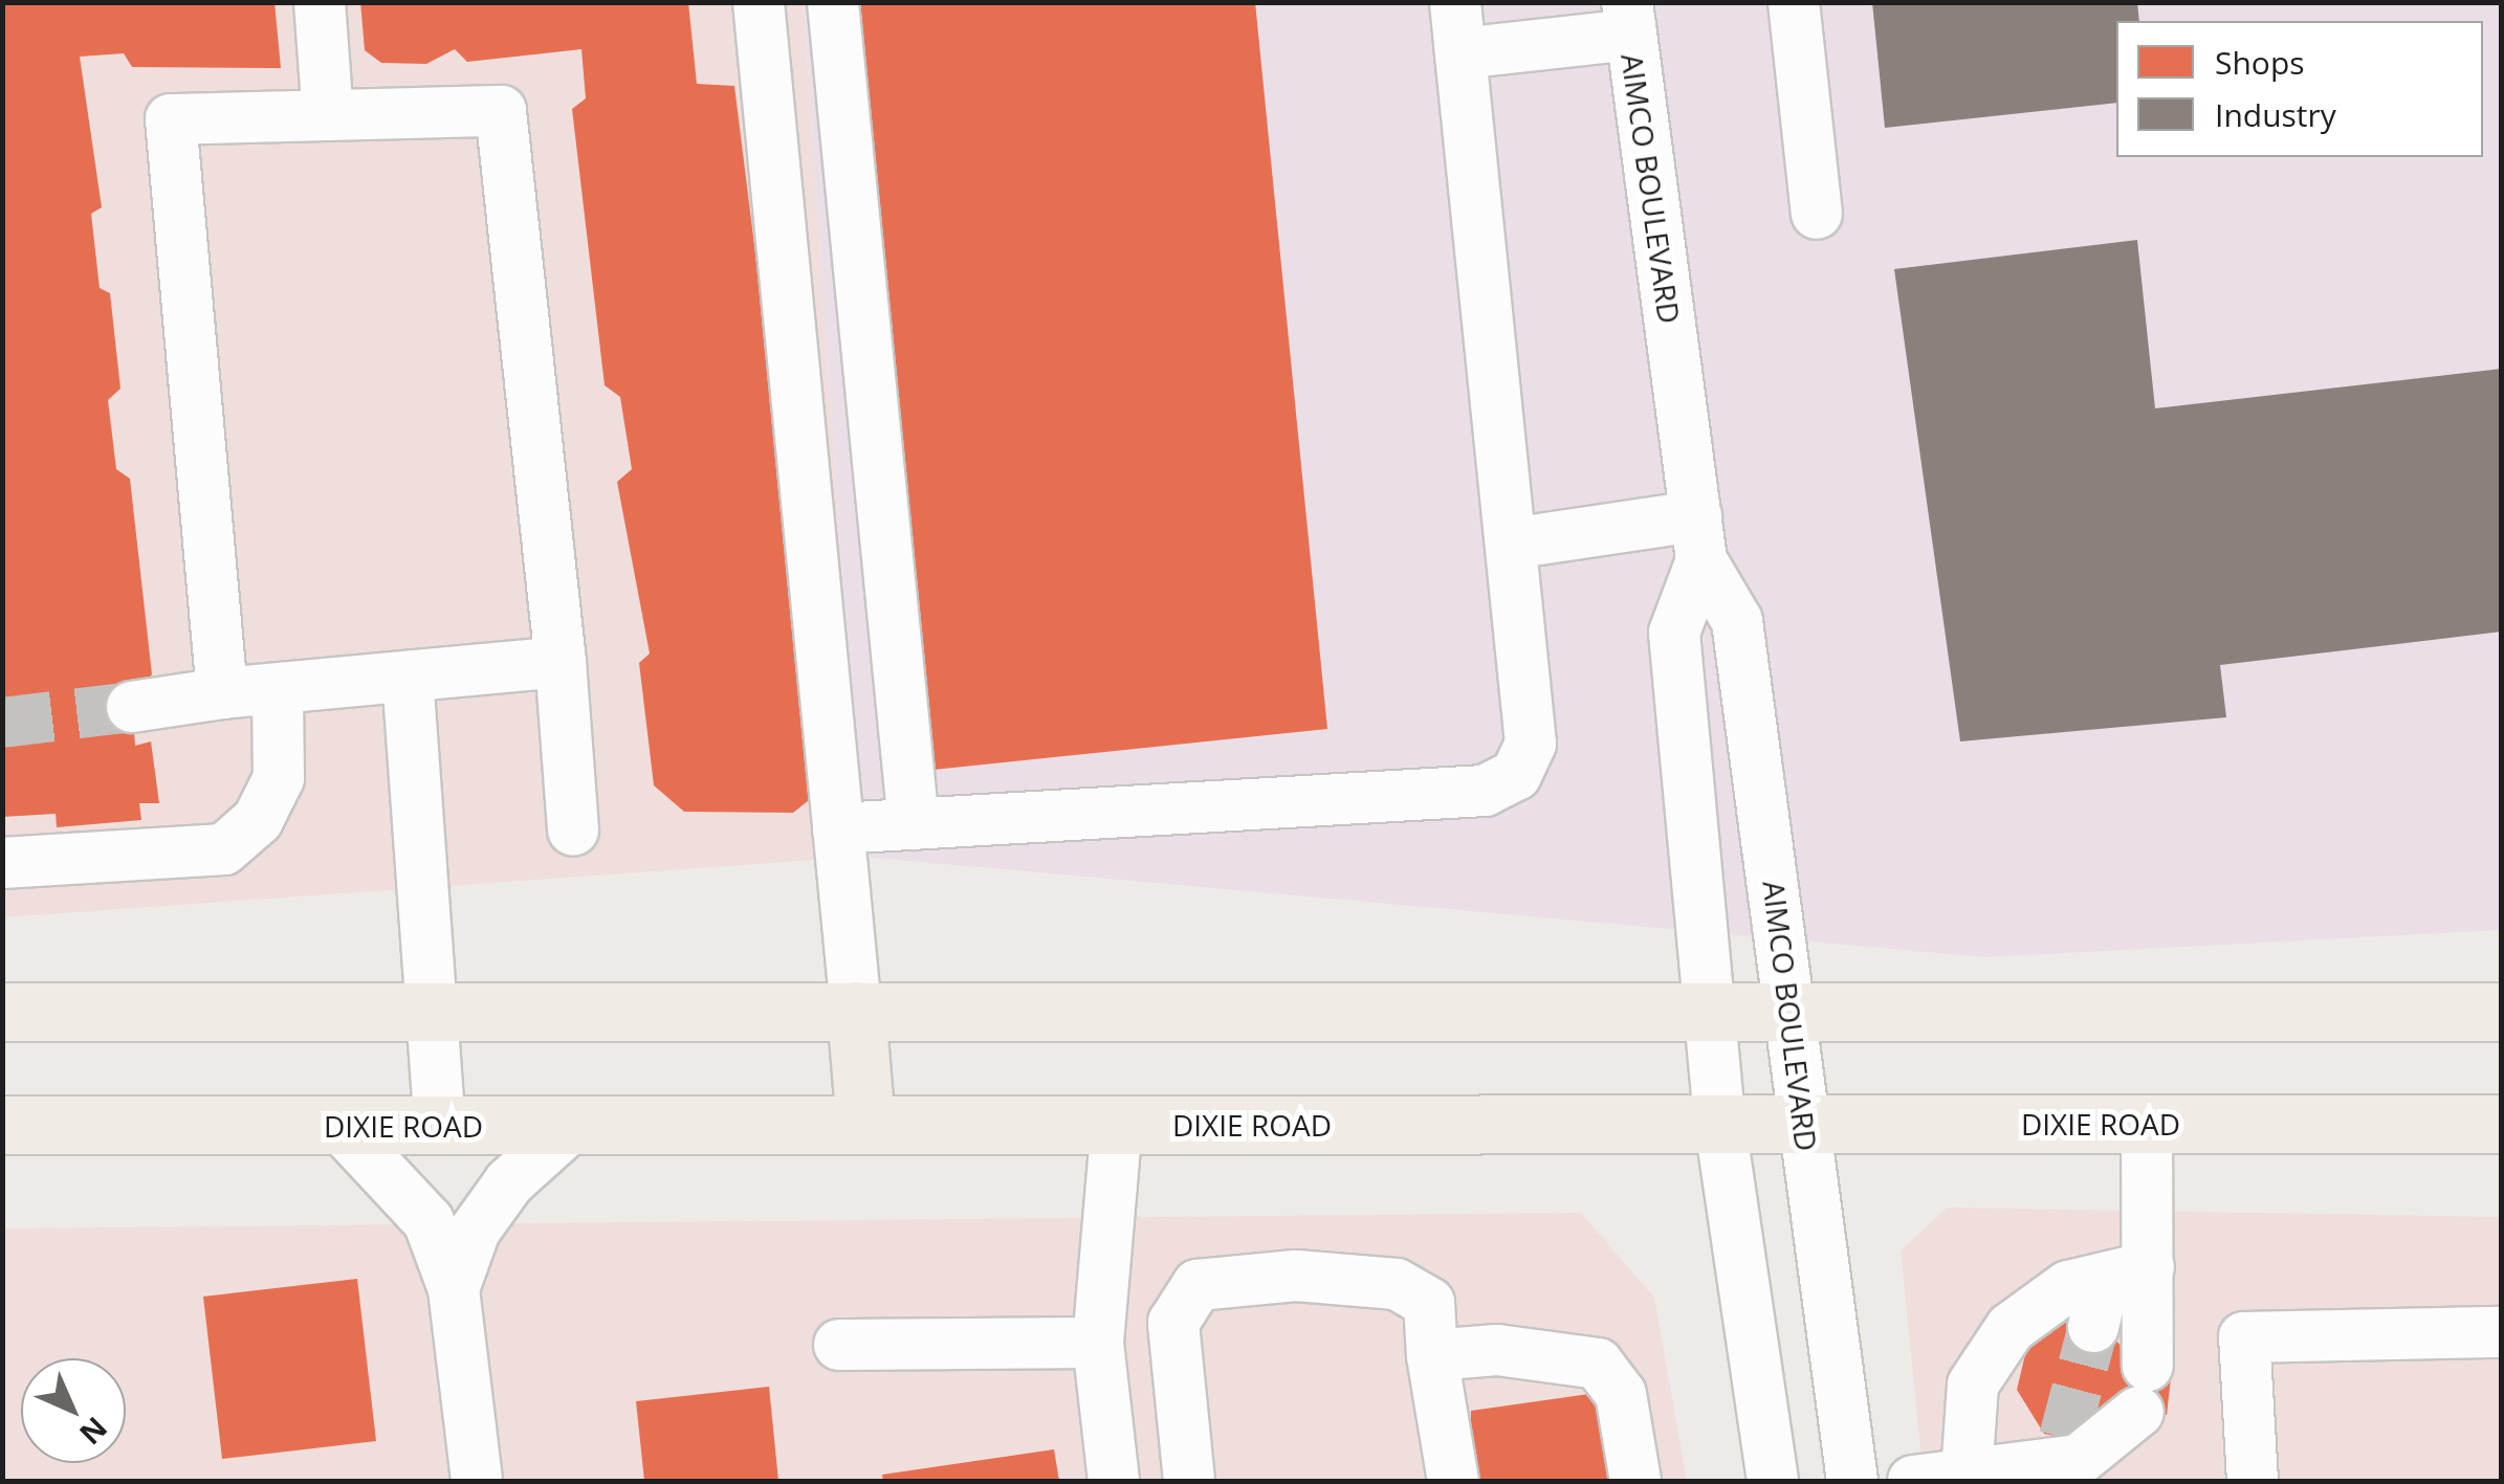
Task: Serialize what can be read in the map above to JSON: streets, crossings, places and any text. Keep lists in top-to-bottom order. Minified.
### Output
{"streets":{"main road":["DIXIE ROAD"],"street":["AIMCO BOULEVARD"]},"crossings":[["AIMCO BOULEVARD","DIXIE ROAD"]],"legend":["Shops","Industry"],"north":"bottom right"}
